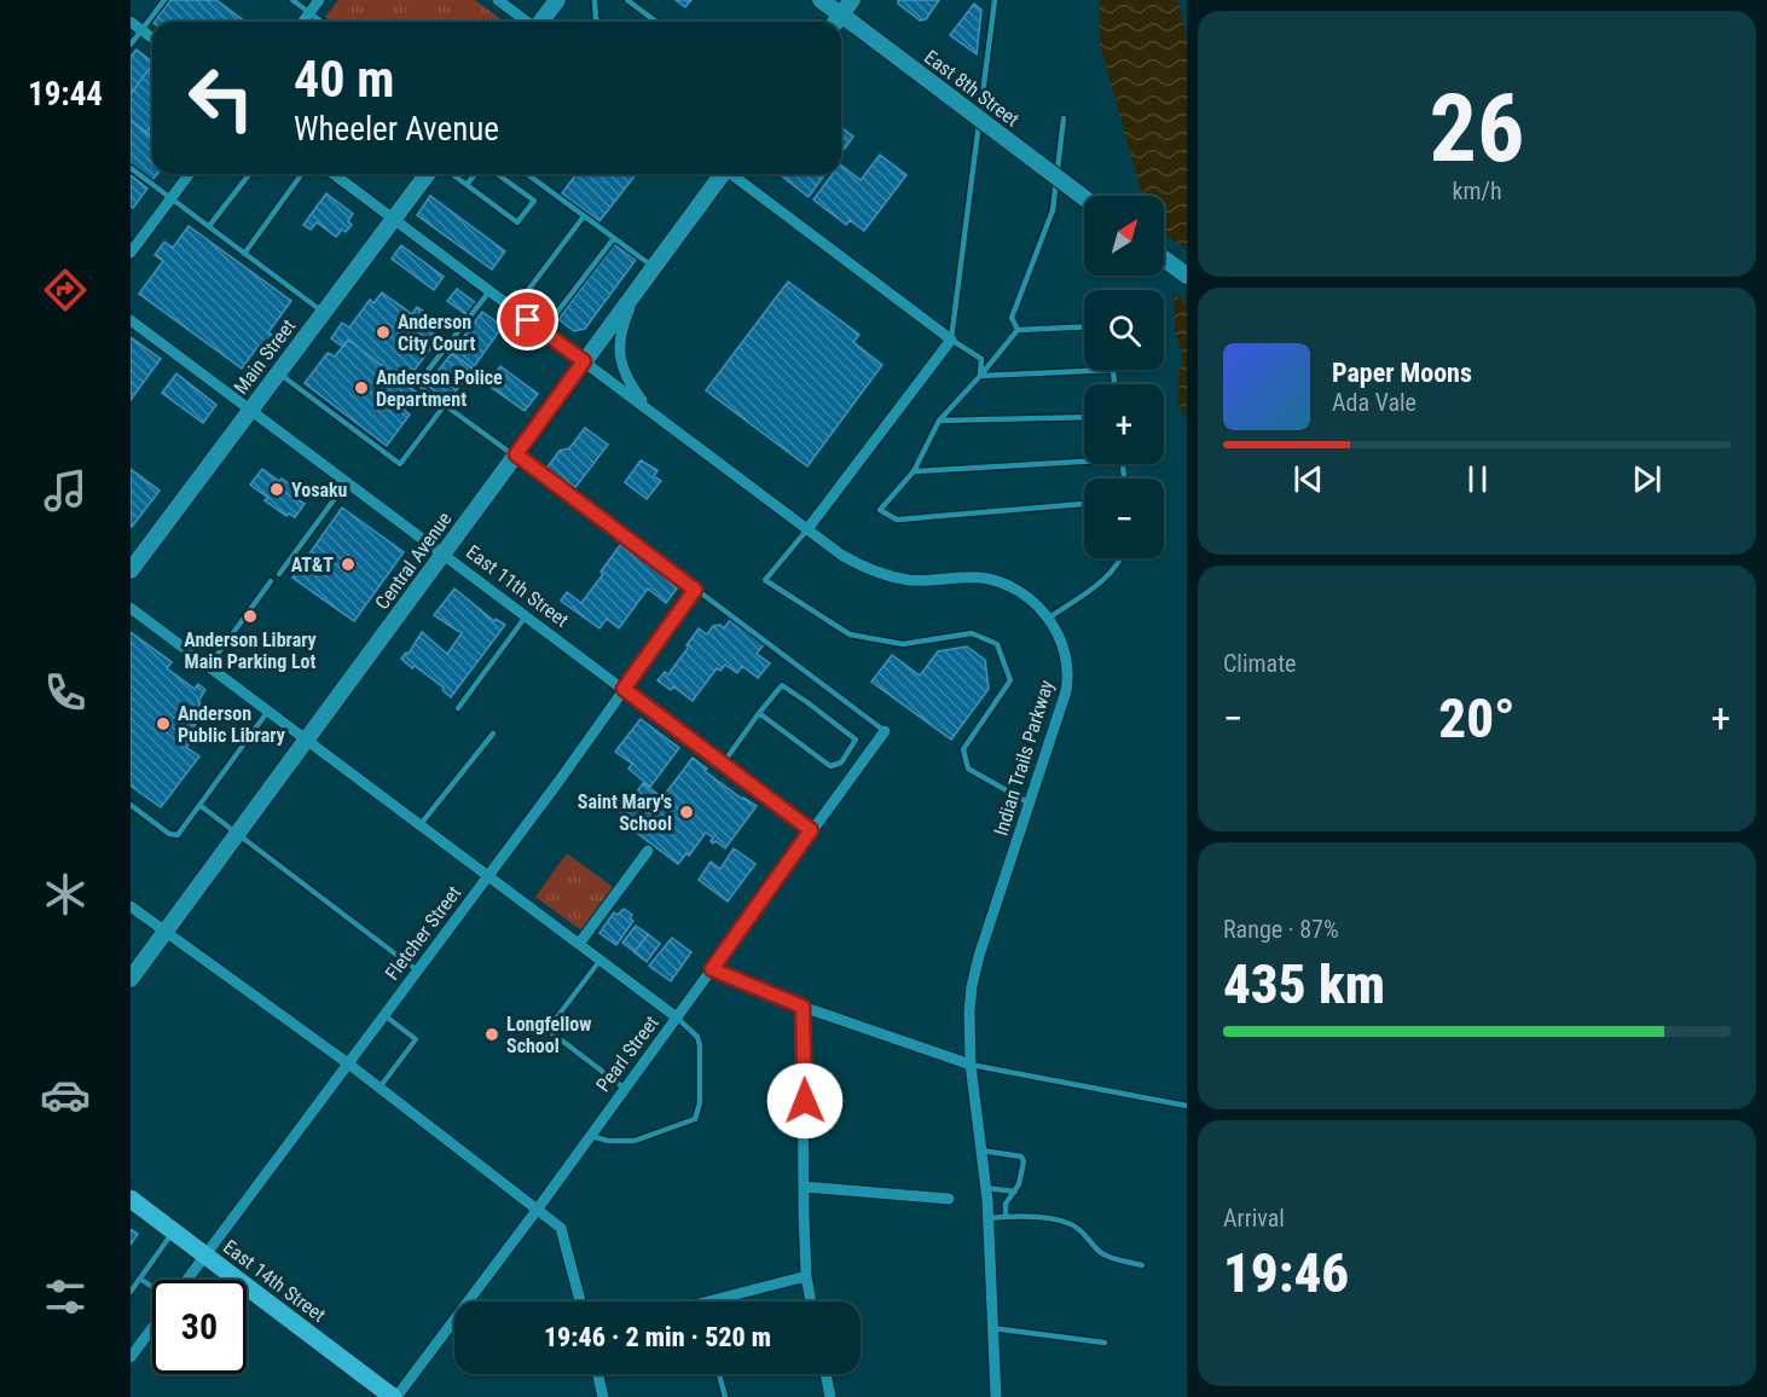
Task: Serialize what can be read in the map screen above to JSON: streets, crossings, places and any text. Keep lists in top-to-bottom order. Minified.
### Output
{"streets":{"main road":["East 14th Street"],"street":["East 8th Street","Main Street","Central Avenue","East 11th Street","Indian Trails Parkway","Fletcher Street","Pearl Street"]},"crossings":[["Main Street","East 11th Street"],["Central Avenue","East 11th Street"],["East 11th Street","Fletcher Street"],["East 11th Street","Pearl Street"],["Fletcher Street","East 14th Street"],["Pearl Street","East 14th Street"]],"places":["Anderson City Court","Anderson Police Department","Yosaku","AT&T","Anderson Library Main Parking Lot","Anderson Public Library","Saint Mary's School","Longfellow School"],"north":"top right","page":{"tabs":"19:44","tile":[["26","km/h"],"Climate",["Range · 87%","435 km"],["Arrival","19:46"]],"turn":["40 m","Wheeler Avenue"],"map_buttons":["+","−"],"song":["Paper Moons","Ada Vale"],"heat":["−","20°","+"],"limit":"30","trip":"19:46 · 2 min · 520 m"}}
